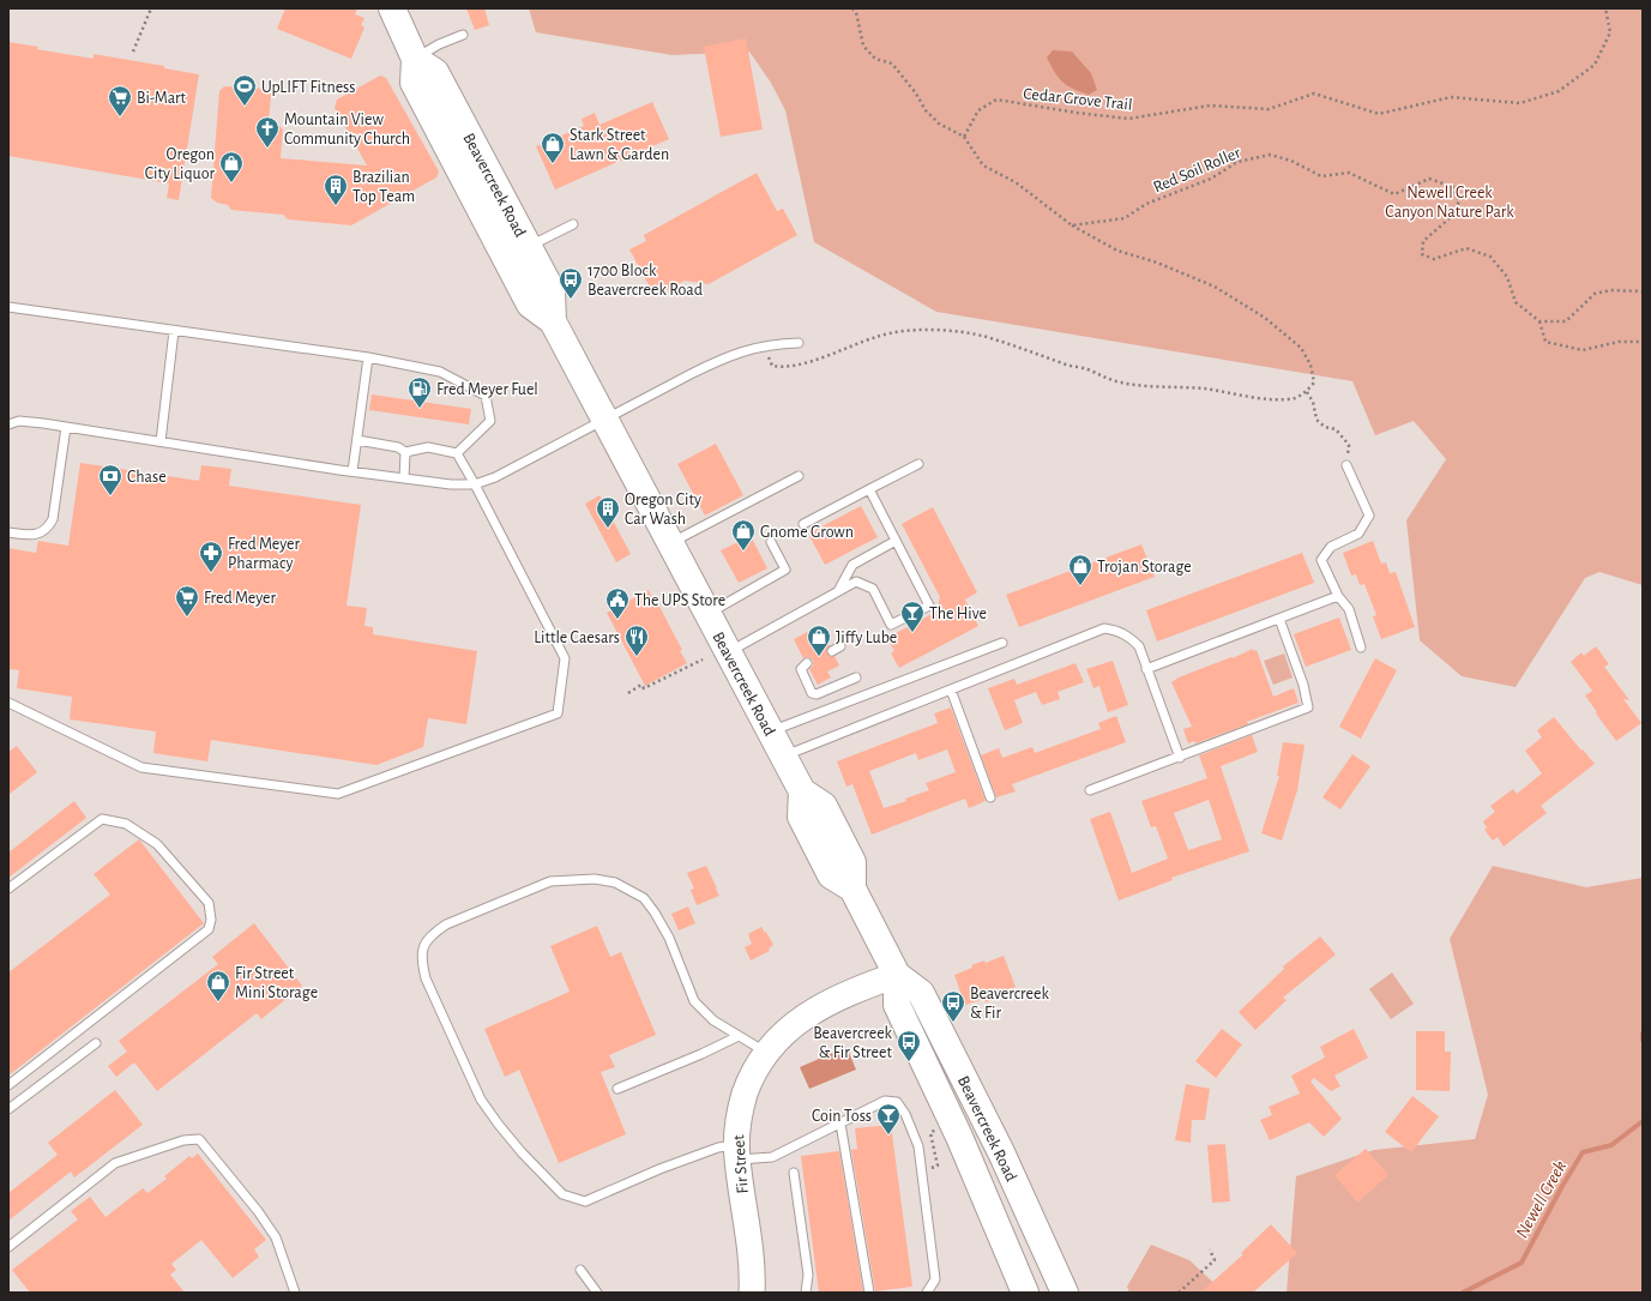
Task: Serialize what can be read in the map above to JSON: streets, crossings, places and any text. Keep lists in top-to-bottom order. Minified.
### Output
{"streets":{"main road":["Beavercreek Road"],"street":["Fir Street"],"path":["Cedar Grove Trail","Red Soil Roller"]},"crossings":[["Beavercreek Road","Fir Street"]],"water":["Newell Creek"],"parks":["Newell Creek Canyon Nature Park"],"places":{"sports":["UpLIFT Fitness"],"supermarket":["Bi-Mart","Fred Meyer"],"church":["Mountain View Community Church"],"shop":["Stark Street Lawn & Garden","Oregon City Liquor","Gnome Grown","Trojan Storage","Jiffy Lube","Fir Street Mini Storage"],"building":["Brazilian Top Team","Oregon City Car Wash"],"bus stop":["1700 Block Beavercreek Road","Beavercreek & Fir","Beavercreek & Fir Street"],"fuel station":["Fred Meyer Fuel"],"bank":["Chase"],"pharmacy":["Fred Meyer Pharmacy"],"public building":["The UPS Store"],"bar":["The Hive","Coin Toss"],"restaurant":["Little Caesars"]}}
